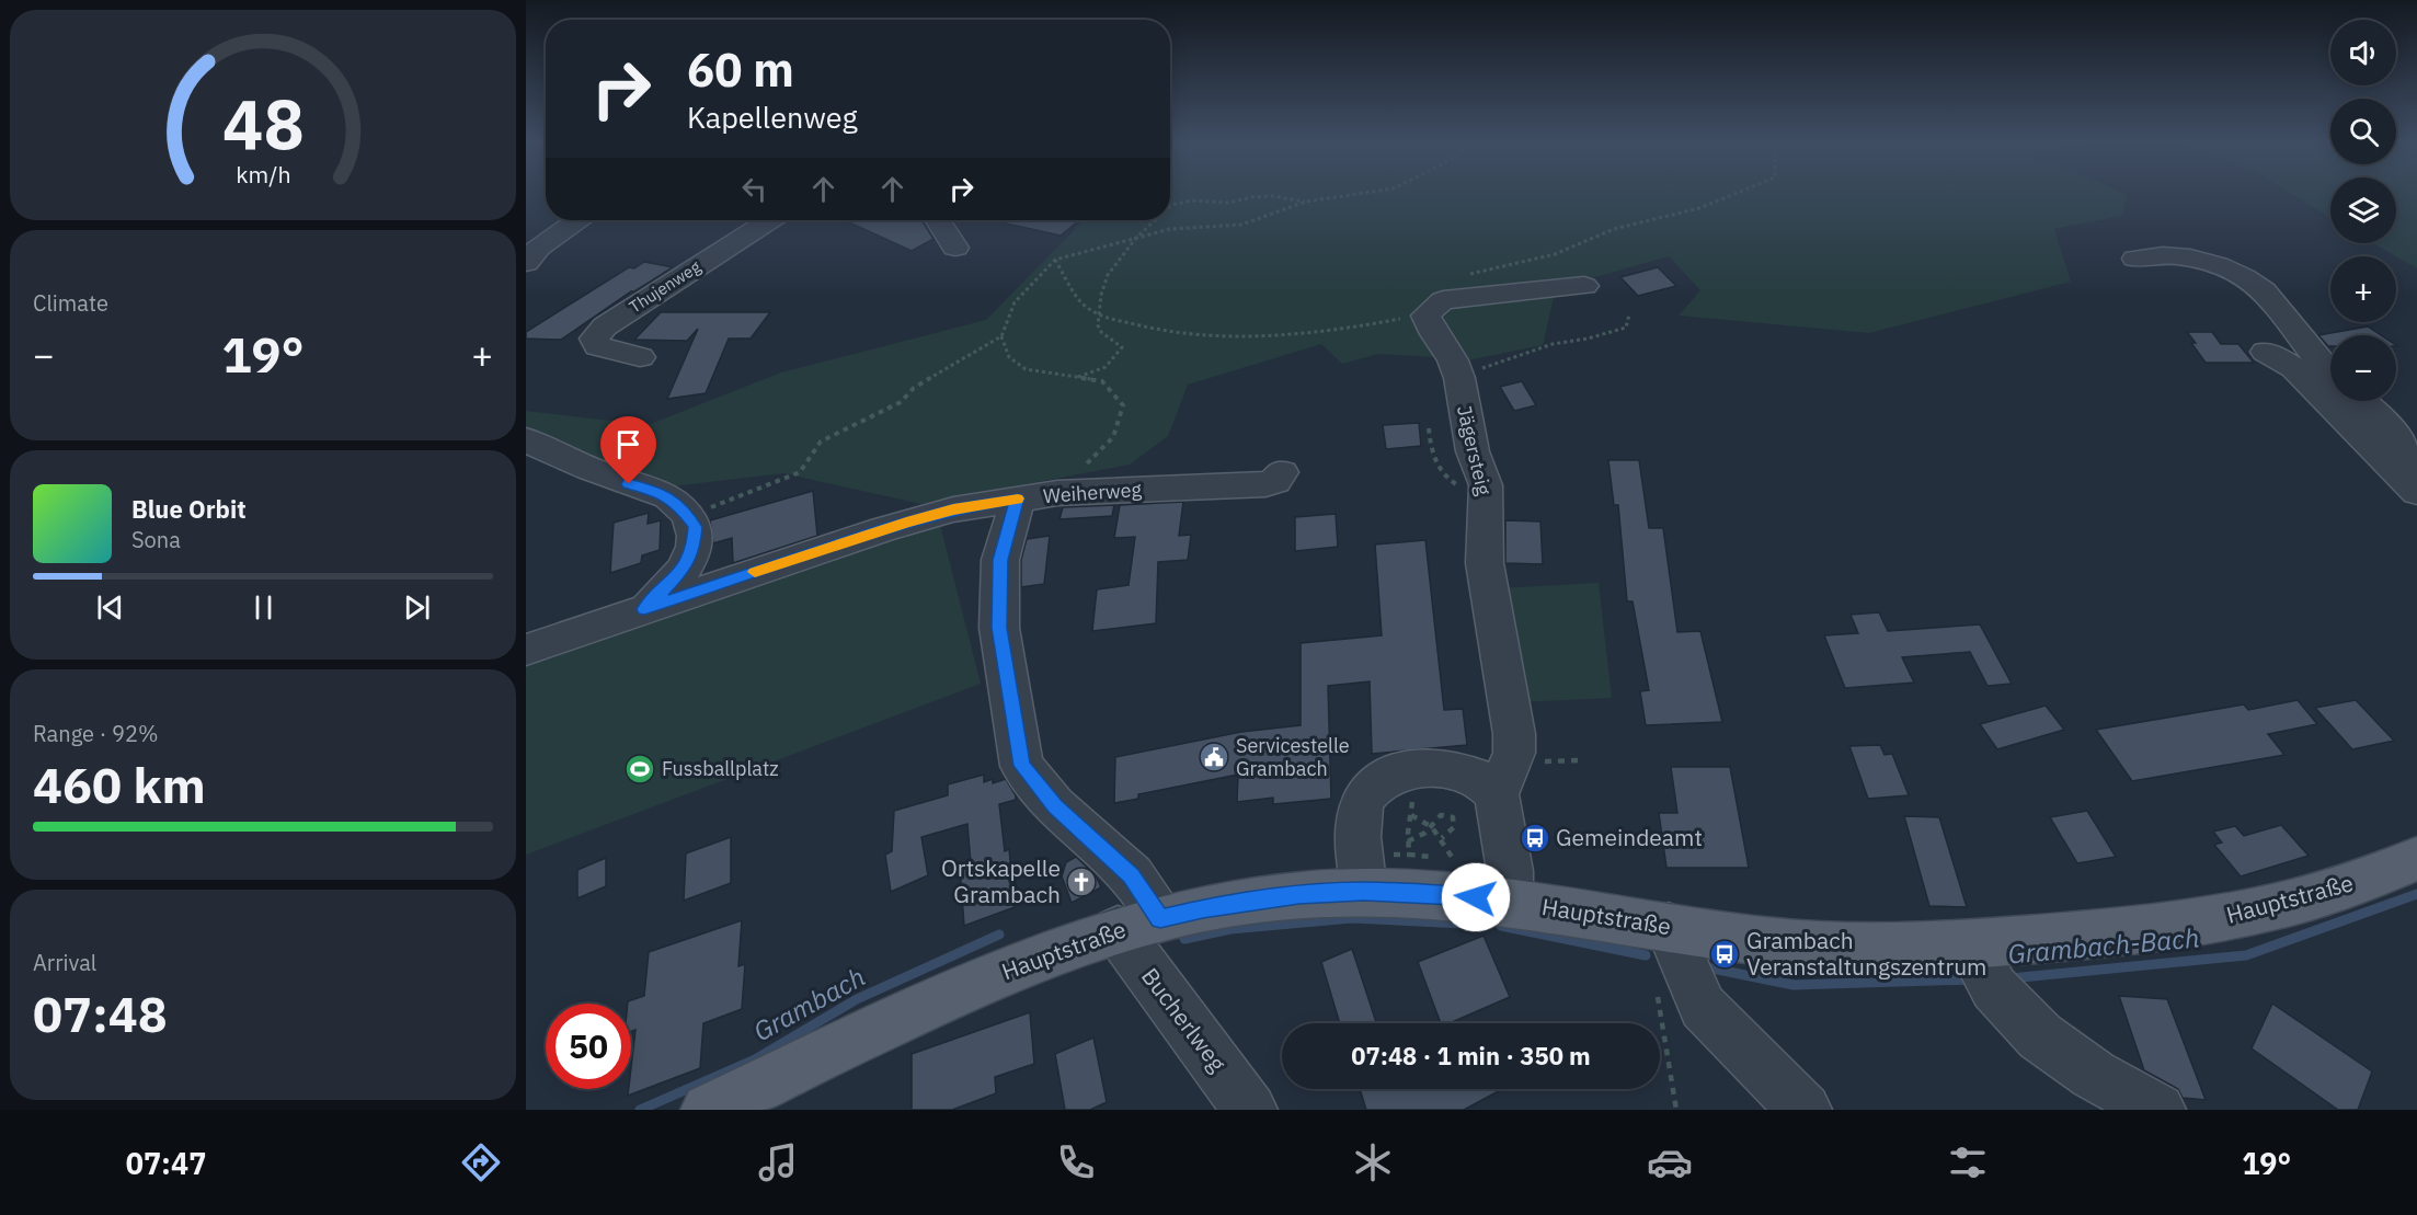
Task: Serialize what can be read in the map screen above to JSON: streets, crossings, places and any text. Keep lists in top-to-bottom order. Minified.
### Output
{"streets":{"main road":["Hauptstraße"],"street":["Thujenweg","Jägersteig","Weiherweg","Bucherlweg"]},"crossings":[["Weiherweg","Bucherlweg"],["Hauptstraße","Bucherlweg"]],"water":["Grambach-Bach","Grambach"],"places":{"public building":["Servicestelle Grambach"],"sports":["Fussballplatz"],"bus stop":["Gemeindeamt","Grambach Veranstaltungszentrum"],"church":["Ortskapelle Grambach"]},"page":{"map_buttons":["+","−"],"turn":["60 m","Kapellenweg"],"tile":["Climate",["Range · 92%","460 km"],["Arrival","07:48"]],"heat":["−","19°","+"],"song":["Blue Orbit","Sona"],"limit":"50","trip":"07:48 · 1 min · 350 m","tabs":["07:47","19°"],"gauge":["48","km/h"]}}
